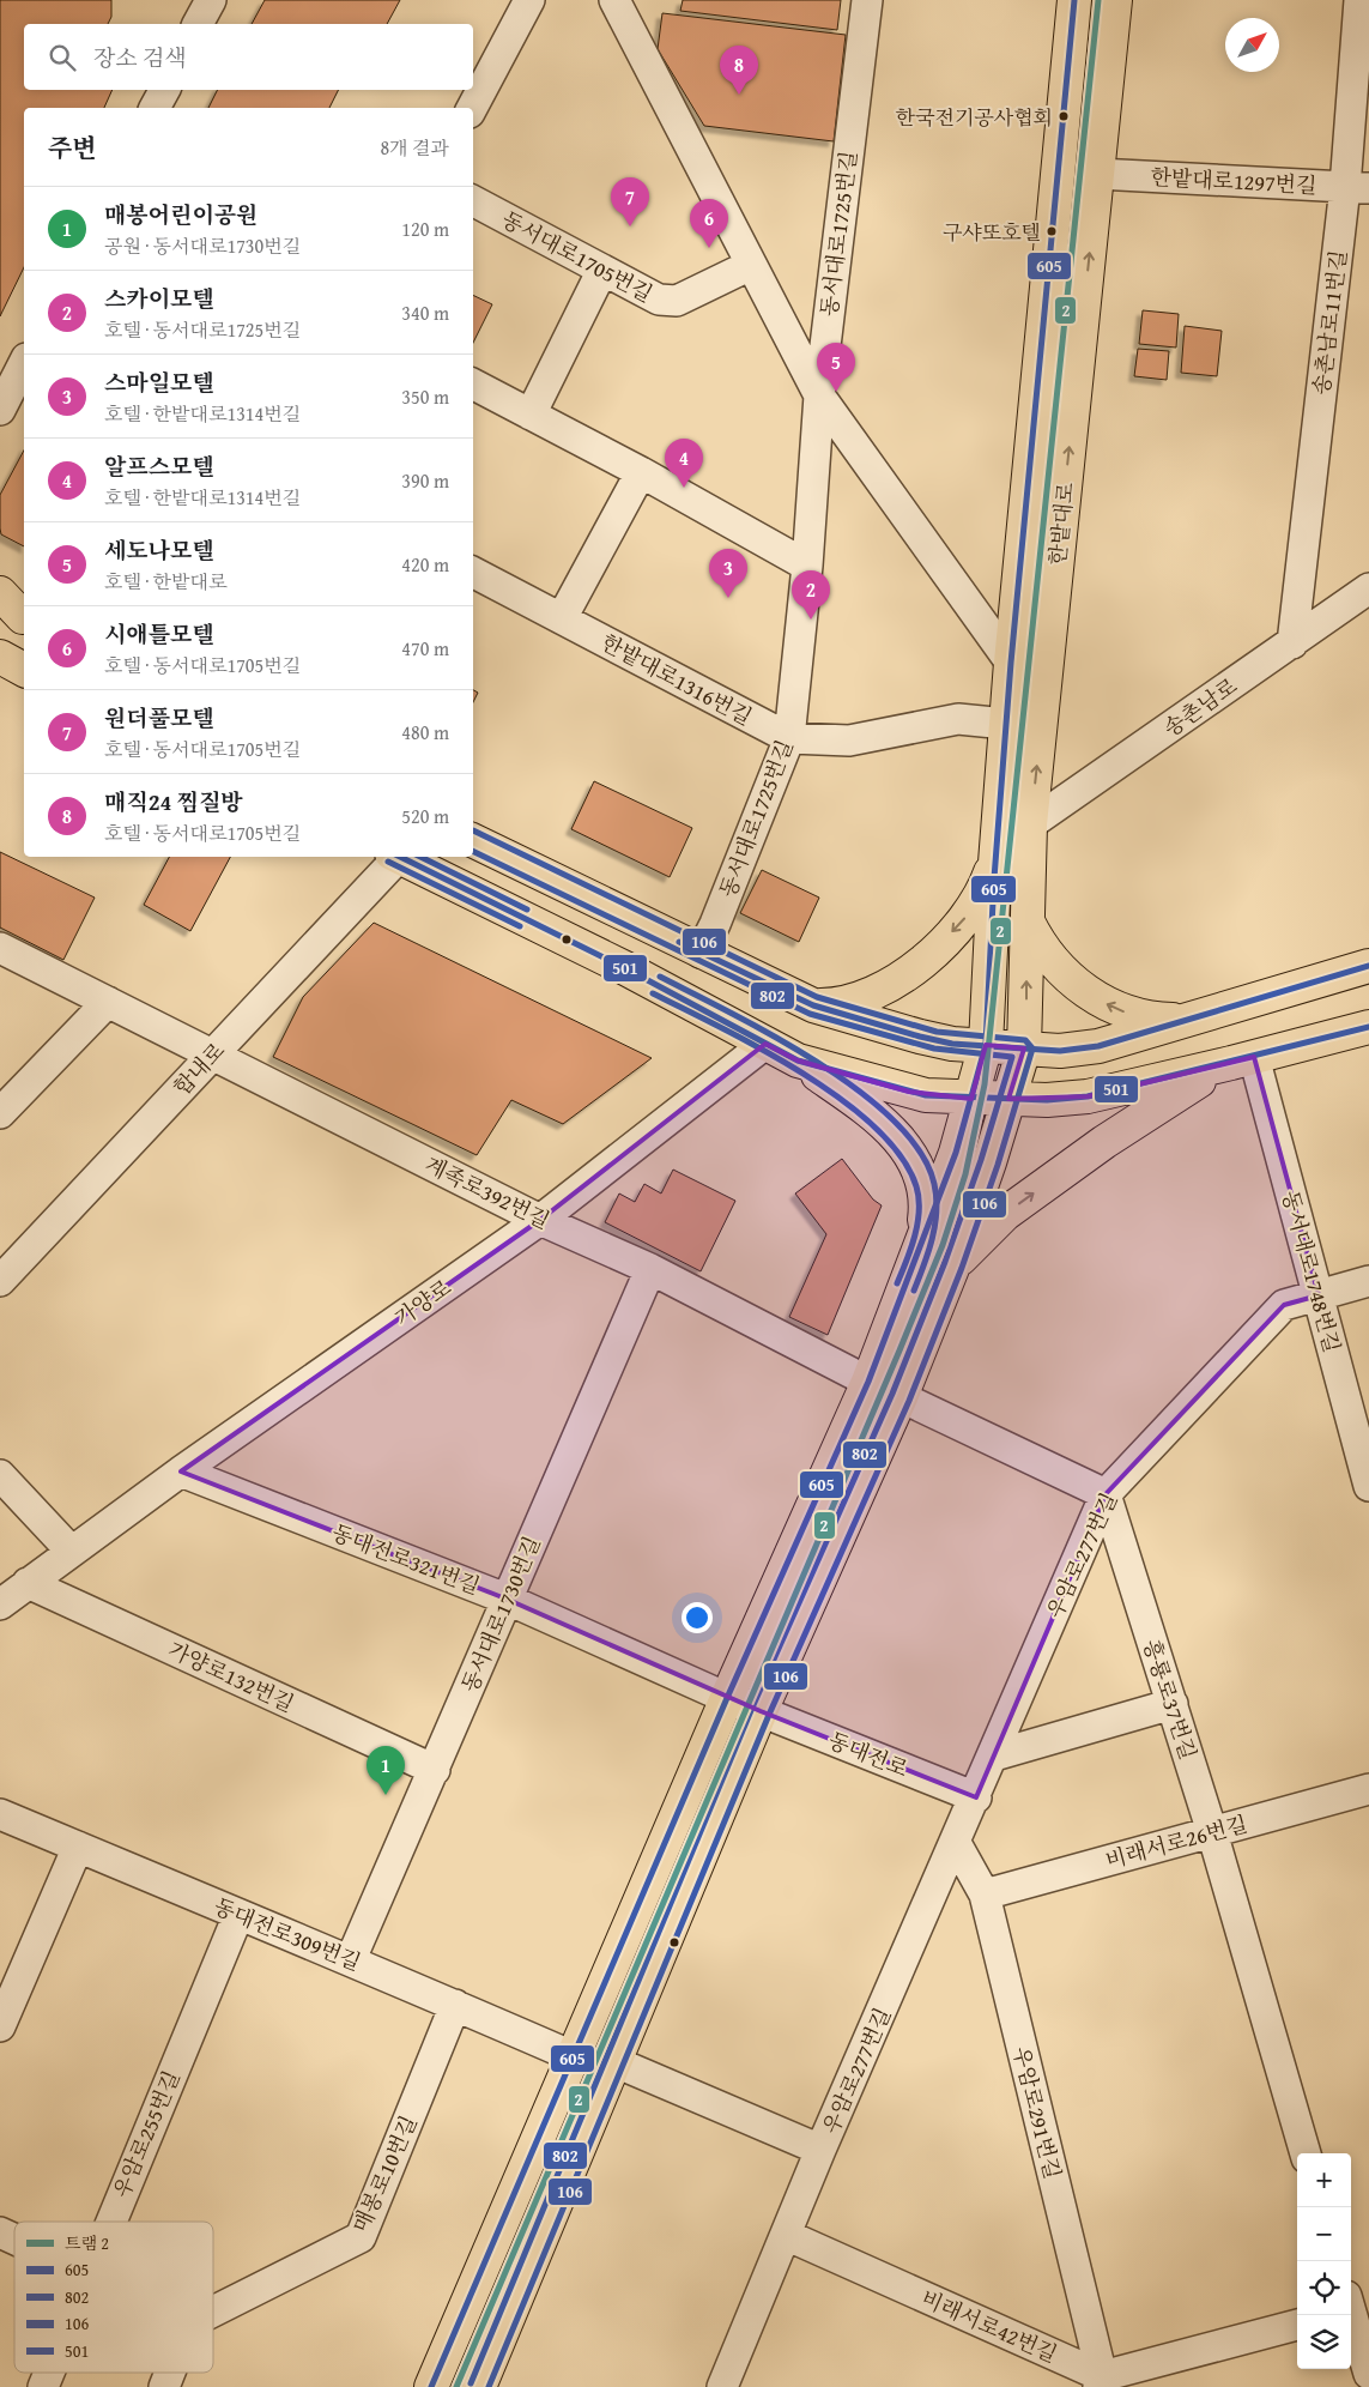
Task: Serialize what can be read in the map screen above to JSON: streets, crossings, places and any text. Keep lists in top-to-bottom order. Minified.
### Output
{"streets":{"main road":["한밭대로"],"street":["한밭대로1297번길","동서대로1725번길","동서대로1705번길","송촌남로11번길","한밭대로1316번길","송촌남로","합내로","계족로392번길","동서대로1748번길","가양로","우암로277번길","동대전로321번길","동서대로1730번길","가양로132번길","흥룡로37번길","동대전로","비래서로26번길","동대전로309번길","우암로291번길","우암로255번길","매봉로10번길","비래서로42번길"]},"crossings":[["한밭대로1297번길","송촌남로11번길"],["한밭대로1297번길","한밭대로"],["동서대로1725번길","한밭대로1316번길"],["송촌남로11번길","송촌남로"],["한밭대로","한밭대로1316번길"],["한밭대로","송촌남로"],["합내로","계족로392번길"],["계족로392번길","가양로"],["계족로392번길","동서대로1730번길"],["동서대로1748번길","우암로277번길"],["가양로","동대전로321번길"],["가양로","가양로132번길"],["우암로277번길","흥룡로37번길"],["우암로277번길","동대전로"],["우암로277번길","우암로291번길"],["우암로277번길","비래서로42번길"],["동대전로321번길","동서대로1730번길"],["동대전로321번길","동대전로"],["동서대로1730번길","가양로132번길"],["동서대로1730번길","동대전로309번길"],["흥룡로37번길","비래서로26번길"],["비래서로26번길","우암로291번길"],["동대전로309번길","우암로255번길"],["동대전로309번길","매봉로10번길"],["우암로291번길","비래서로42번길"]],"places":["한국전기공사협회","구샤또호텔"],"lines":["tram line 2","transit line 605","transit line 106","transit line 802","transit line 501"],"legend":["트램 2","605","802","106","501"],"north":"top right","page":{"search":"장소 검색","pins":["8","7","6","5","4","3","2","1"],"heading":["주변","8개 결과"],"list":[{"mark":"1","name":"매봉어린이공원","note":"공원 · 동서대로1730번길","value":"120 m"},{"mark":"2","name":"스카이모텔","note":"호텔 · 동서대로1725번길","value":"340 m"},{"mark":"3","name":"스마일모텔","note":"호텔 · 한밭대로1314번길","value":"350 m"},{"mark":"4","name":"알프스모텔","note":"호텔 · 한밭대로1314번길","value":"390 m"},{"mark":"5","name":"세도나모텔","note":"호텔 · 한밭대로","value":"420 m"},{"mark":"6","name":"시애틀모텔","note":"호텔 · 동서대로1705번길","value":"470 m"},{"mark":"7","name":"원더풀모텔","note":"호텔 · 동서대로1705번길","value":"480 m"},{"mark":"8","name":"매직24 찜질방","note":"호텔 · 동서대로1705번길","value":"520 m"}],"map_buttons":["+","−"]}}
